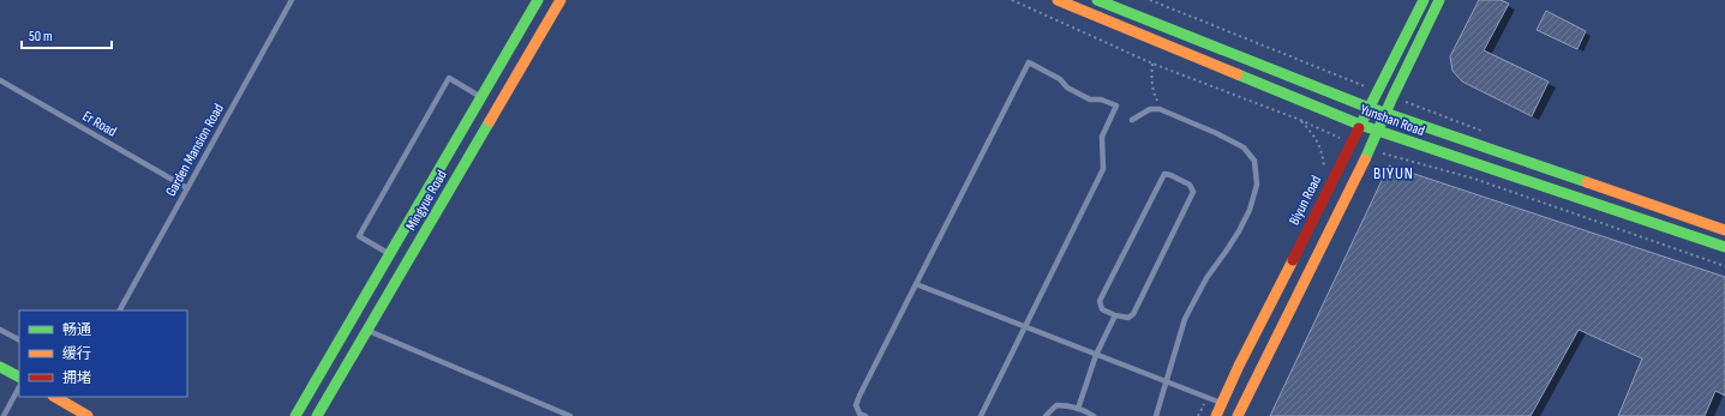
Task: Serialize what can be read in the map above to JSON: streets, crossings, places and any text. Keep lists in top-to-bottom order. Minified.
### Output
{"streets":{"street":["Yunshan Road","Mingyue Road","Biyun Road"],"lane":["Er Road","Garden Mansion Road"]},"crossings":[["Yunshan Road","Biyun Road"],["Er Road","Garden Mansion Road"]],"districts":["BIYUN"],"legend":["畅通","缓行","拥堵"],"scale_bar":"50 m"}
